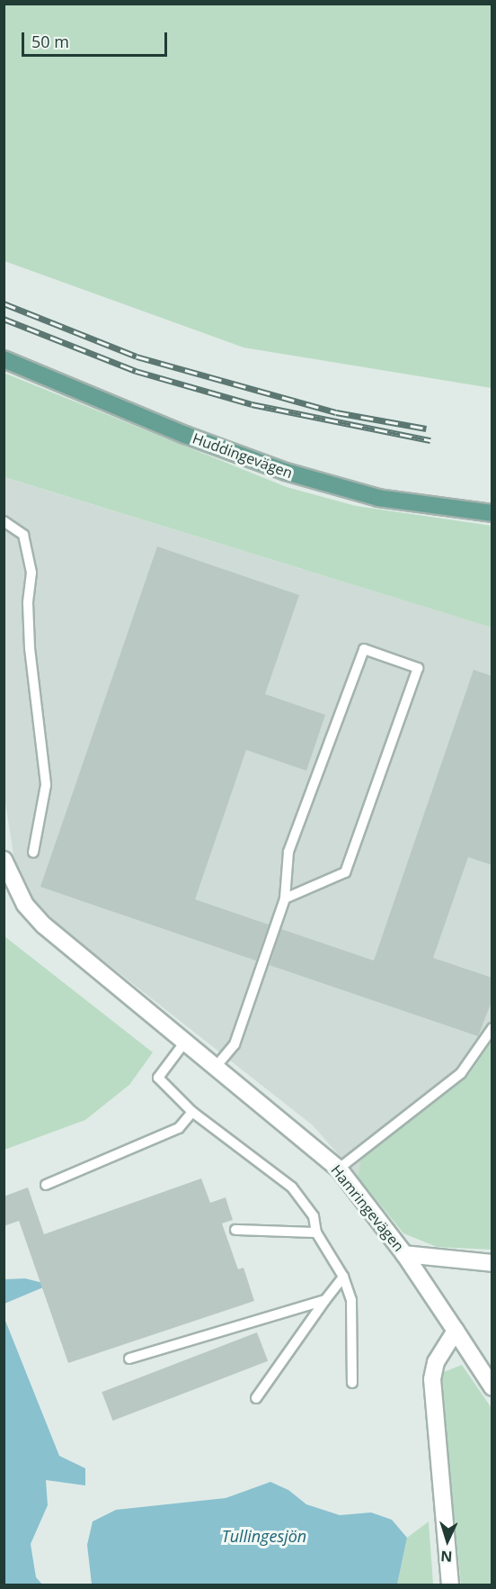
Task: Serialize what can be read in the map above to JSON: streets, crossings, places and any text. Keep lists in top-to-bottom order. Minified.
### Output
{"streets":{"main road":["Huddingevägen"],"street":["Hamringevägen"]},"water":["Tullingesjön"],"scale_bar":"50 m","north":"bottom"}
